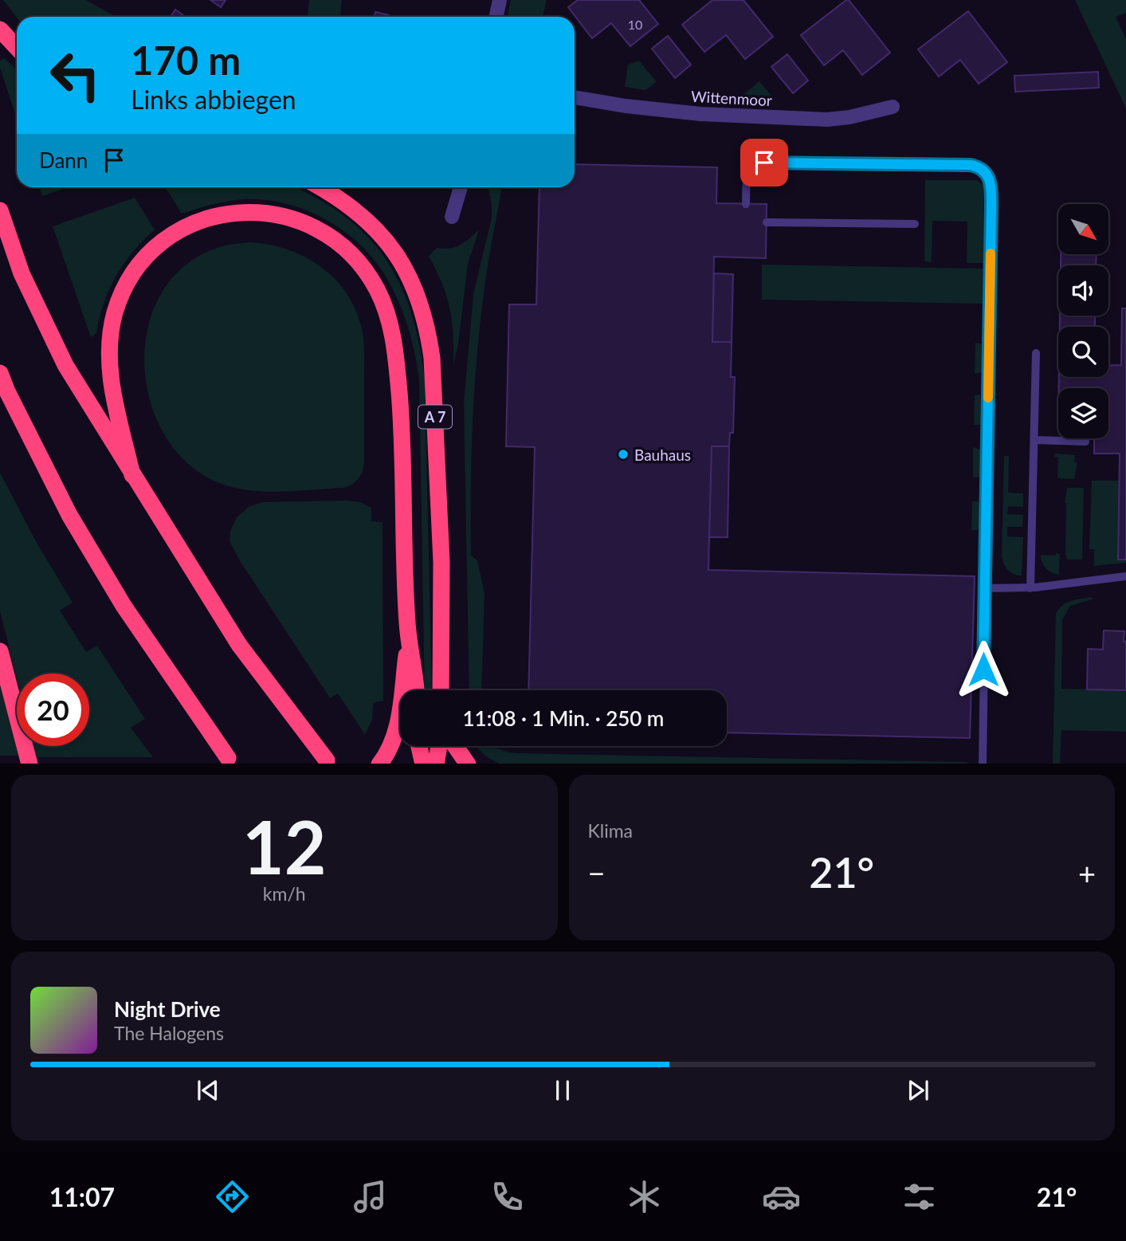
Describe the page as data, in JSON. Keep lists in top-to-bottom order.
{
  "streets": {
    "highway": ["A 7"],
    "street": ["Wittenmoor"]
  },
  "places": ["Bauhaus"],
  "house_numbers": ["10"],
  "north": "bottom right",
  "page": {
    "turn": ["170 m", "Links abbiegen"],
    "then": "Dann",
    "limit": "20",
    "trip": "11:08 · 1 Min. · 250 m",
    "tile": [
      ["12", "km/h"],
      "Klima"
    ],
    "heat": ["−", "21°", "+"],
    "song": ["Night Drive", "The Halogens"],
    "tabs": ["11:07", "21°"]
  }
}
